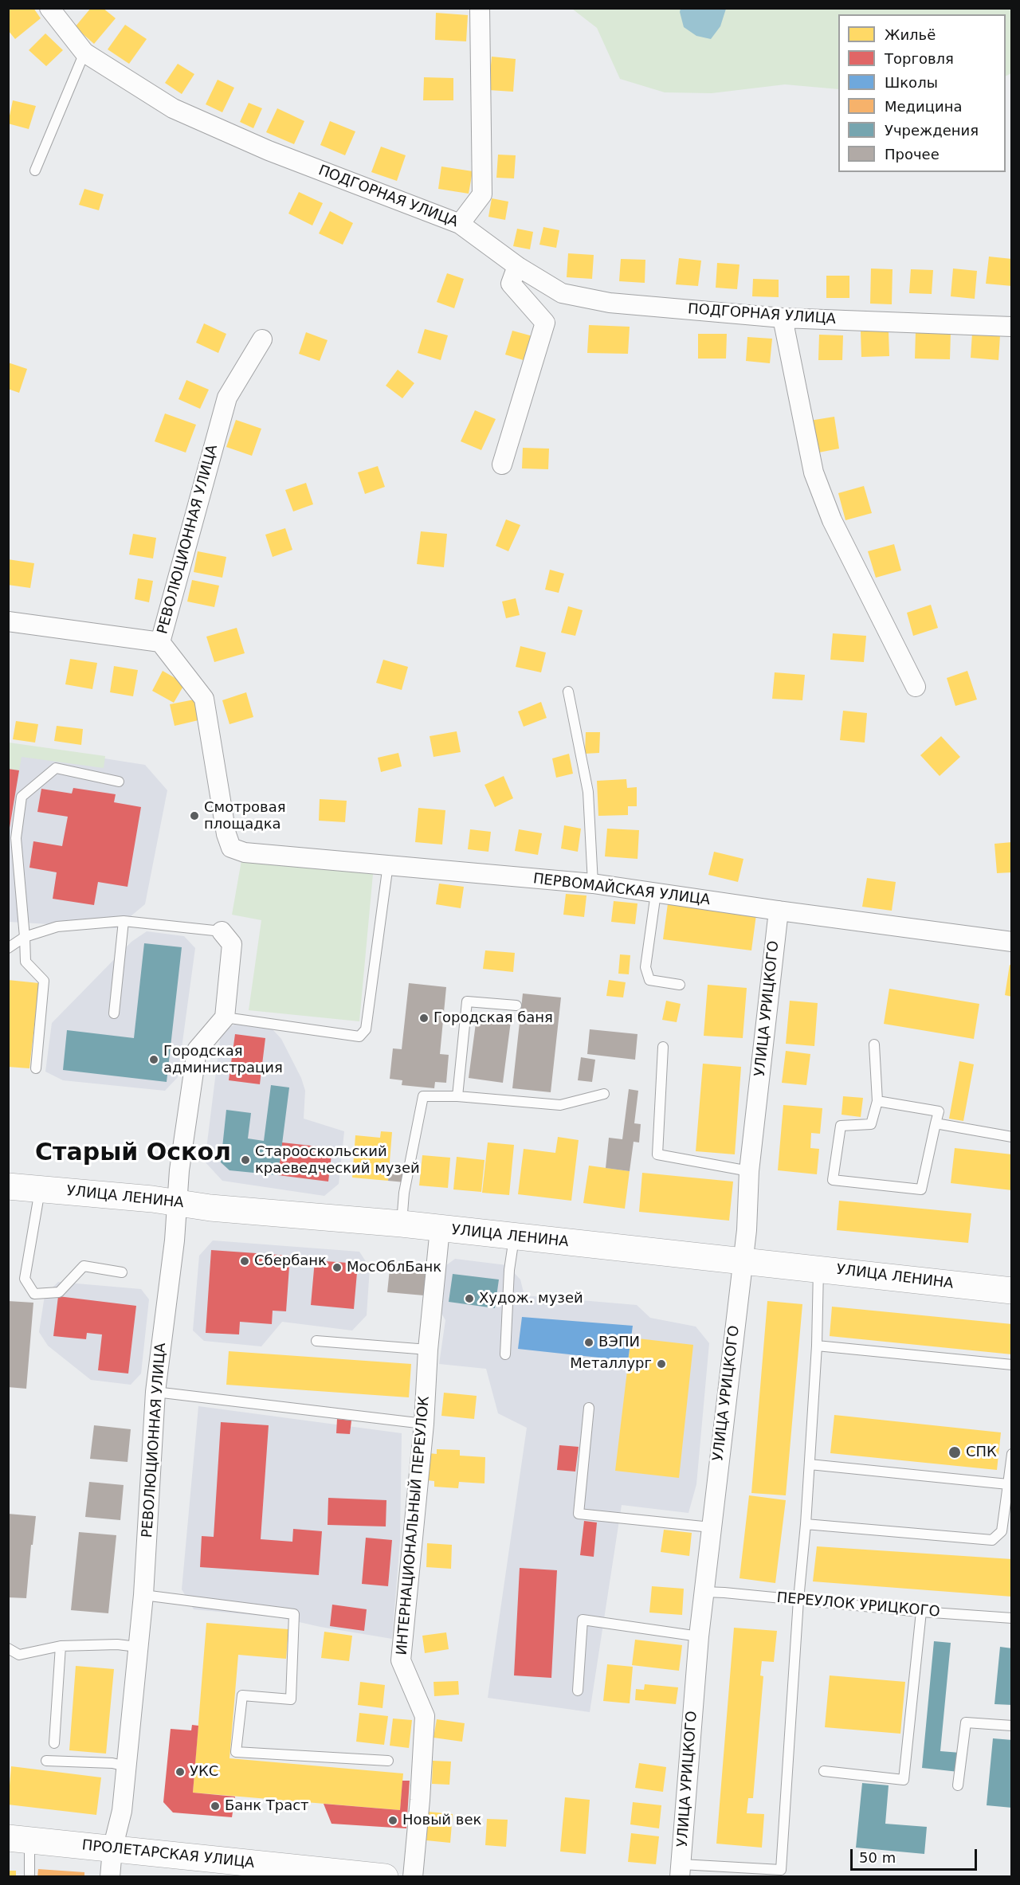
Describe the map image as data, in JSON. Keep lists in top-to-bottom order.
{
  "streets": {
    "main road": ["УЛИЦА ЛЕНИНА", "ПРОЛЕТАРСКАЯ УЛИЦА"],
    "street": [
      "ПОДГОРНАЯ УЛИЦА",
      "РЕВОЛЮЦИОННАЯ УЛИЦА",
      "ПЕРВОМАЙСКАЯ УЛИЦА",
      "УЛИЦА УРИЦКОГО",
      "ИНТЕРНАЦИОНАЛЬНЫЙ ПЕРЕУЛОК"
    ],
    "lane": ["ПЕРЕУЛОК УРИЦКОГО"]
  },
  "crossings": [
    ["РЕВОЛЮЦИОННАЯ УЛИЦА", "ПЕРВОМАЙСКАЯ УЛИЦА"],
    ["РЕВОЛЮЦИОННАЯ УЛИЦА", "УЛИЦА ЛЕНИНА"],
    ["РЕВОЛЮЦИОННАЯ УЛИЦА", "ПРОЛЕТАРСКАЯ УЛИЦА"],
    ["ПЕРВОМАЙСКАЯ УЛИЦА", "УЛИЦА УРИЦКОГО"],
    ["УЛИЦА УРИЦКОГО", "УЛИЦА ЛЕНИНА"],
    ["УЛИЦА УРИЦКОГО", "ПЕРЕУЛОК УРИЦКОГО"],
    ["УЛИЦА ЛЕНИНА", "ИНТЕРНАЦИОНАЛЬНЫЙ ПЕРЕУЛОК"]
  ],
  "districts": ["Старый Оскол"],
  "places": [
    "Смотровая площадка",
    "Городская баня",
    "Городская администрация",
    "Старооскольский краеведческий музей",
    "Сбербанк",
    "МосОблБанк",
    "Худож. музей",
    "ВЭПИ",
    "Металлург",
    "СПК",
    "УКС",
    "Банк Траст",
    "Новый век"
  ],
  "legend": [
    "Жильё",
    "Торговля",
    "Школы",
    "Медицина",
    "Учреждения",
    "Прочее"
  ],
  "scale_bar": "50 m"
}
